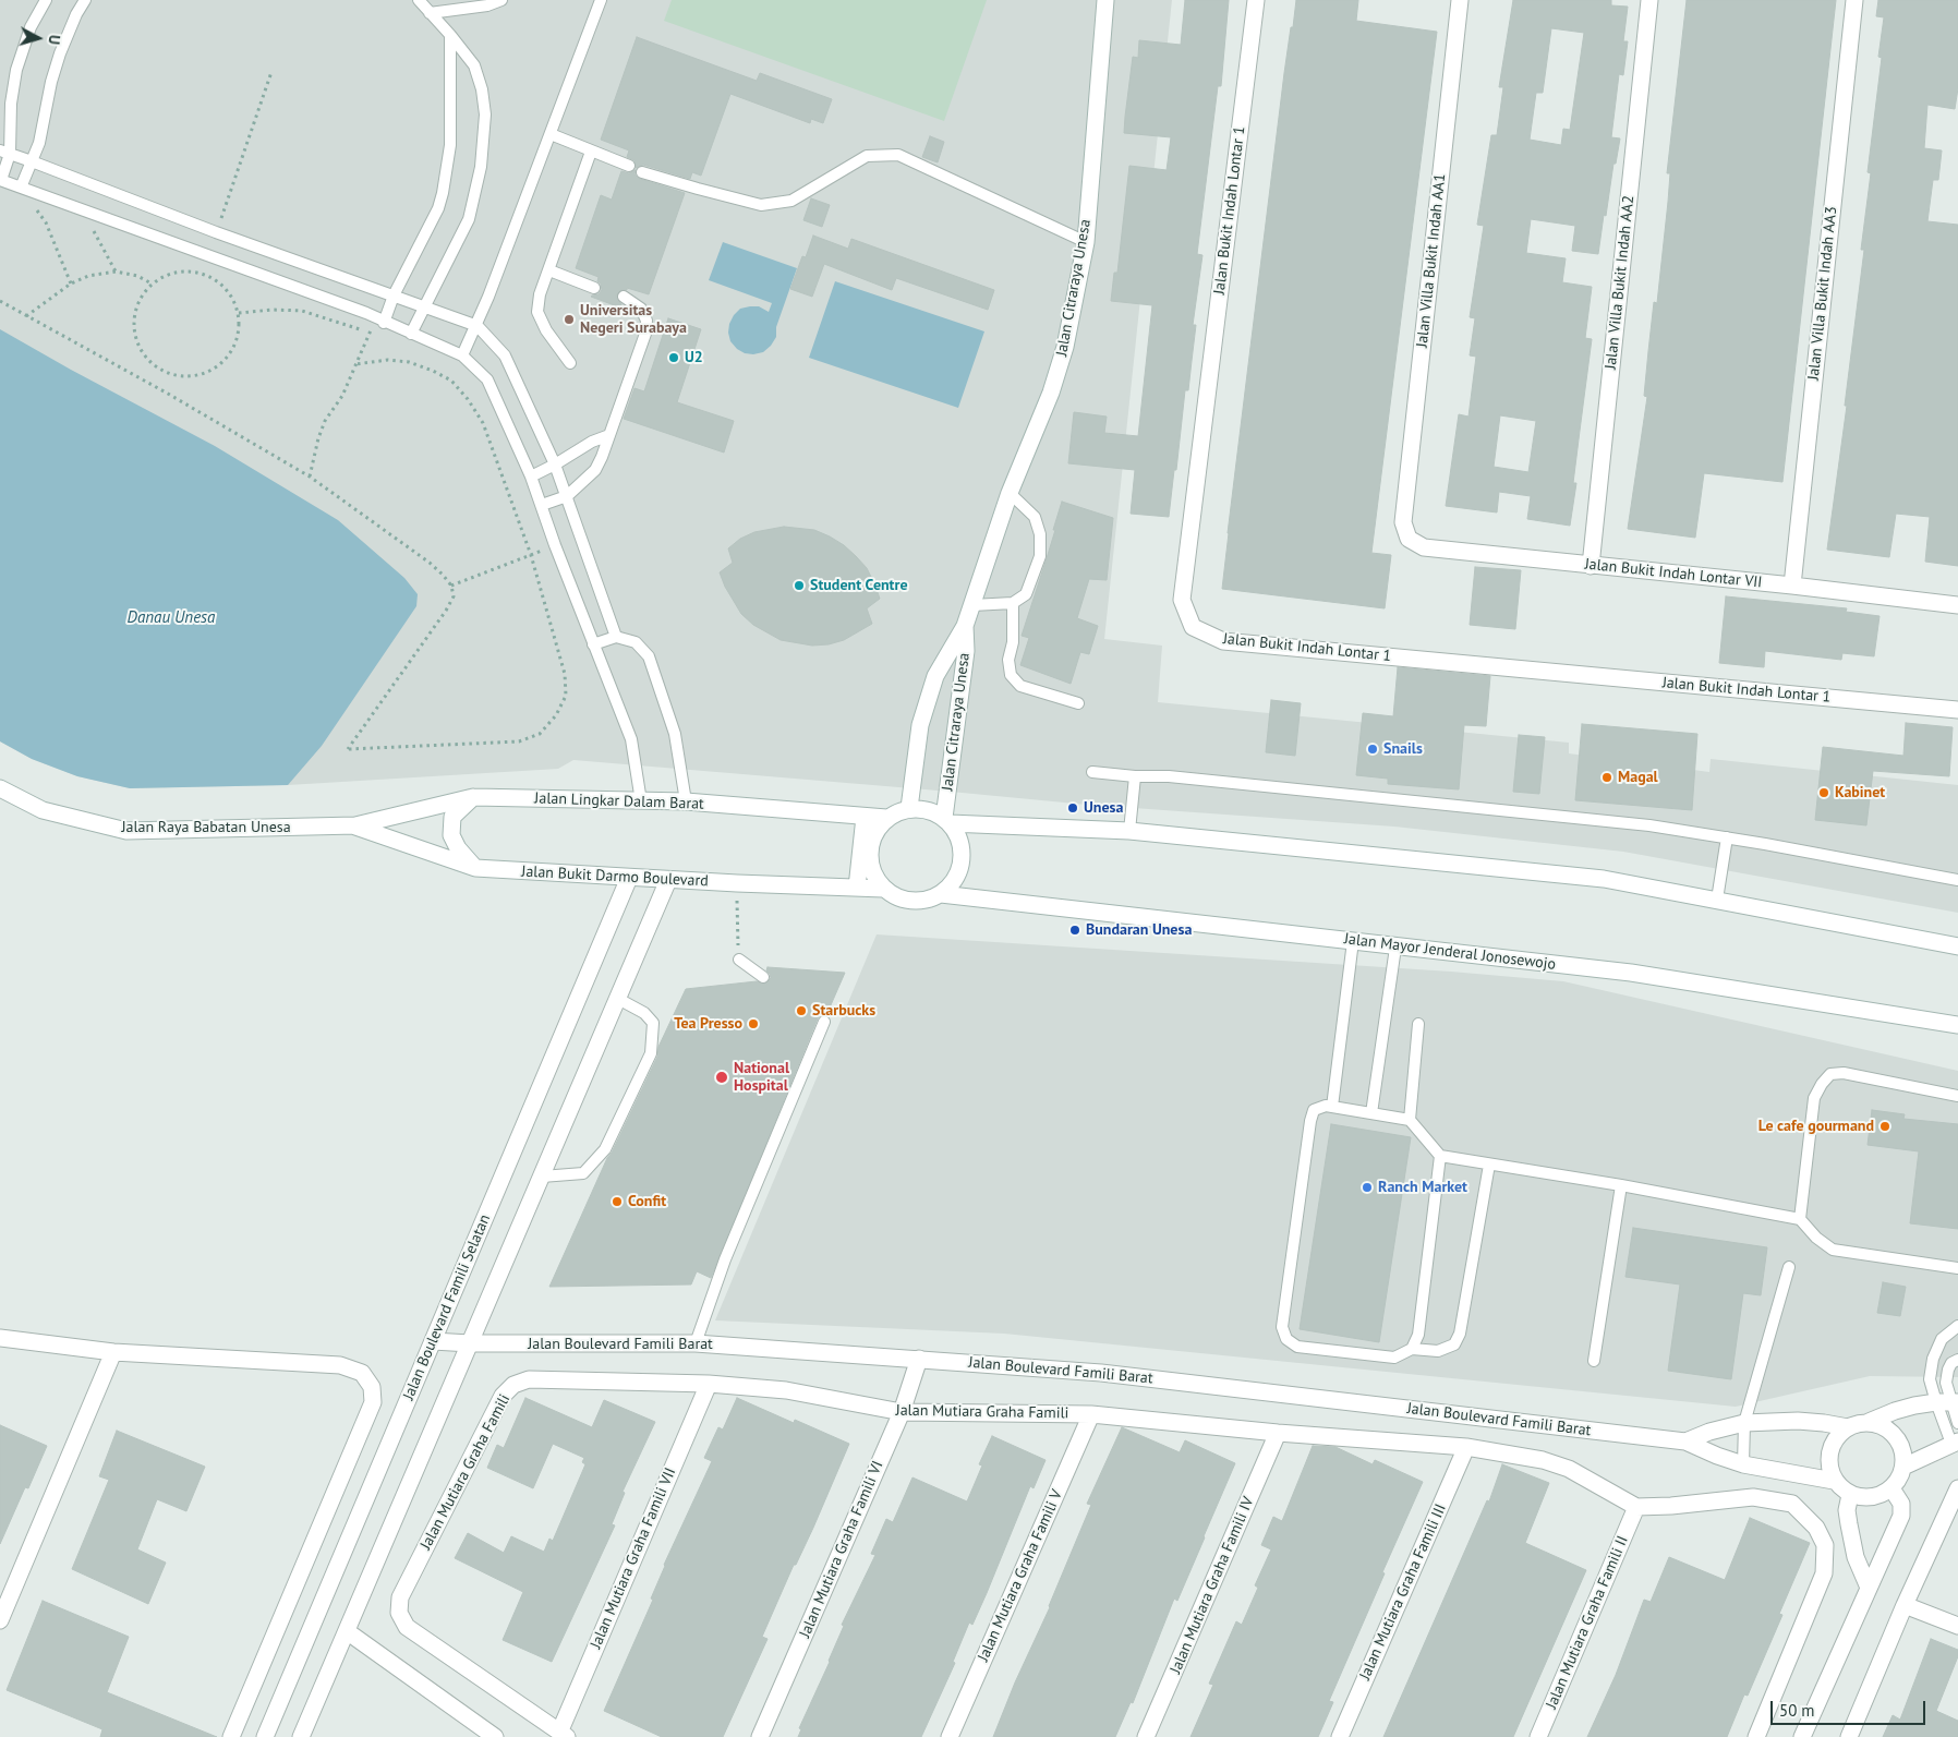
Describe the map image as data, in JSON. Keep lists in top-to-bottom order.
{
  "streets": {
    "street": [
      "Jalan Bukit Indah Lontar 1",
      "Jalan Villa Bukit Indah AA1",
      "Jalan Villa Bukit Indah AA2",
      "Jalan Citraraya Unesa",
      "Jalan Villa Bukit Indah AA3",
      "Jalan Bukit Indah Lontar VII",
      "Jalan Lingkar Dalam Barat",
      "Jalan Raya Babatan Unesa",
      "Jalan Bukit Darmo Boulevard",
      "Jalan Mayor Jenderal Jonosewojo",
      "Jalan Boulevard Famili Selatan",
      "Jalan Boulevard Famili Barat",
      "Jalan Mutiara Graha Famili",
      "Jalan Mutiara Graha Famili VI",
      "Jalan Mutiara Graha Famili VII",
      "Jalan Mutiara Graha Famili V",
      "Jalan Mutiara Graha Famili IV",
      "Jalan Mutiara Graha Famili III",
      "Jalan Mutiara Graha Famili II"
    ]
  },
  "crossings": [
    ["Jalan Villa Bukit Indah AA1", "Jalan Bukit Indah Lontar VII"],
    ["Jalan Villa Bukit Indah AA2", "Jalan Bukit Indah Lontar VII"],
    ["Jalan Citraraya Unesa", "Jalan Lingkar Dalam Barat"],
    ["Jalan Citraraya Unesa", "Jalan Bukit Darmo Boulevard"],
    ["Jalan Citraraya Unesa", "Jalan Mayor Jenderal Jonosewojo"],
    ["Jalan Villa Bukit Indah AA3", "Jalan Bukit Indah Lontar VII"],
    ["Jalan Lingkar Dalam Barat", "Jalan Raya Babatan Unesa"],
    ["Jalan Lingkar Dalam Barat", "Jalan Bukit Darmo Boulevard"],
    ["Jalan Lingkar Dalam Barat", "Jalan Mayor Jenderal Jonosewojo"],
    ["Jalan Raya Babatan Unesa", "Jalan Bukit Darmo Boulevard"],
    ["Jalan Bukit Darmo Boulevard", "Jalan Mayor Jenderal Jonosewojo"],
    ["Jalan Bukit Darmo Boulevard", "Jalan Boulevard Famili Selatan"],
    ["Jalan Boulevard Famili Selatan", "Jalan Boulevard Famili Barat"],
    ["Jalan Boulevard Famili Barat", "Jalan Mutiara Graha Famili VI"],
    ["Jalan Mutiara Graha Famili", "Jalan Mutiara Graha Famili VI"],
    ["Jalan Mutiara Graha Famili", "Jalan Mutiara Graha Famili VII"],
    ["Jalan Mutiara Graha Famili", "Jalan Mutiara Graha Famili V"],
    ["Jalan Mutiara Graha Famili", "Jalan Mutiara Graha Famili IV"],
    ["Jalan Mutiara Graha Famili", "Jalan Mutiara Graha Famili III"],
    ["Jalan Mutiara Graha Famili", "Jalan Mutiara Graha Famili II"]
  ],
  "water": ["Danau Unesa"],
  "places": [
    "Universitas Negeri Surabaya",
    "U2",
    "Student Centre",
    "Snails",
    "Magal",
    "Kabinet",
    "Unesa",
    "Bundaran Unesa",
    "Starbucks",
    "Tea Presso",
    "National Hospital",
    "Le cafe gourmand",
    "Ranch Market",
    "Confit"
  ],
  "scale_bar": "50 m",
  "north": "right"
}
